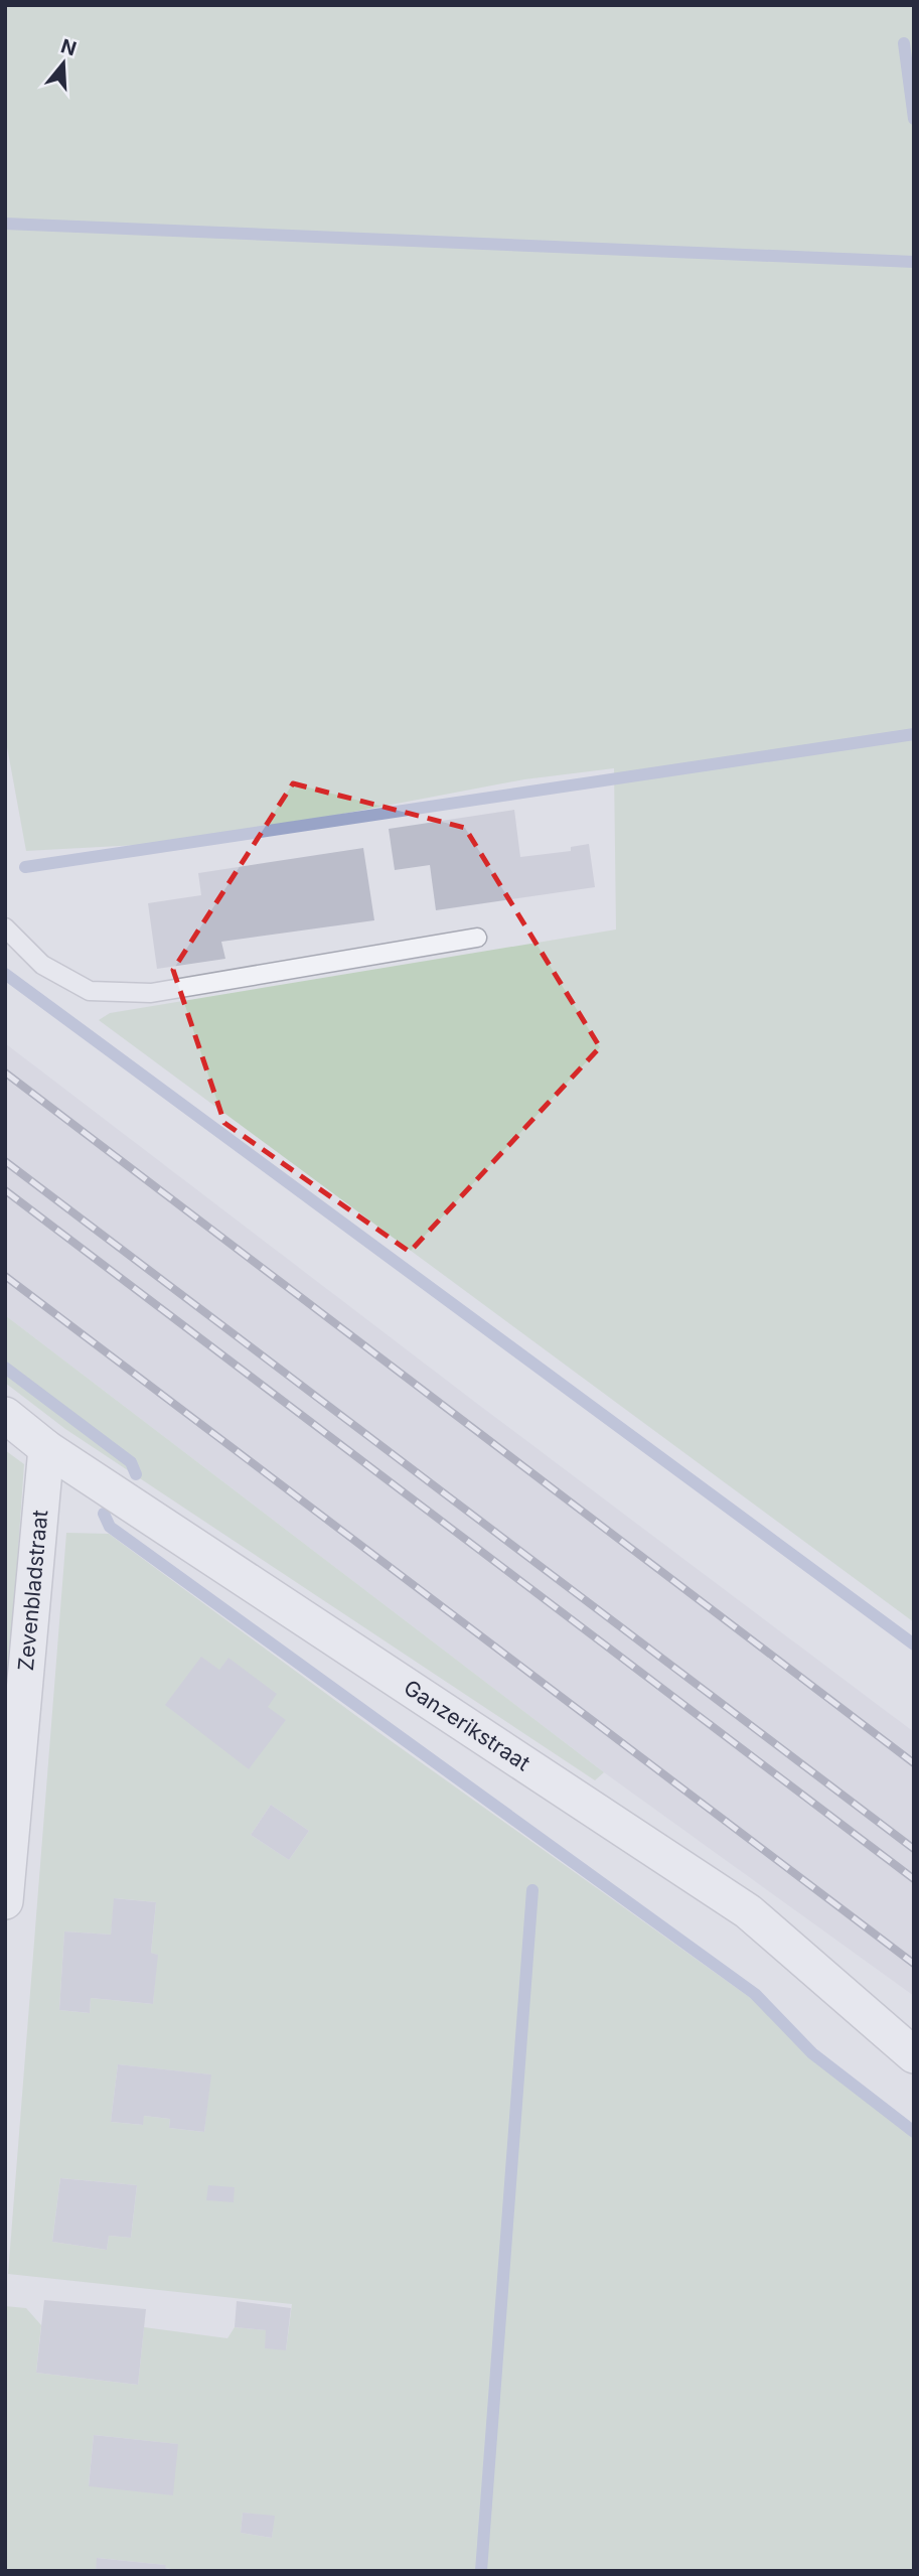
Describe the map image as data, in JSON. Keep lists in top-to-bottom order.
{
  "streets": {
    "street": ["Zevenbladstraat", "Ganzerikstraat"]
  },
  "crossings": [
    ["Zevenbladstraat", "Ganzerikstraat"]
  ],
  "north": "top"
}
